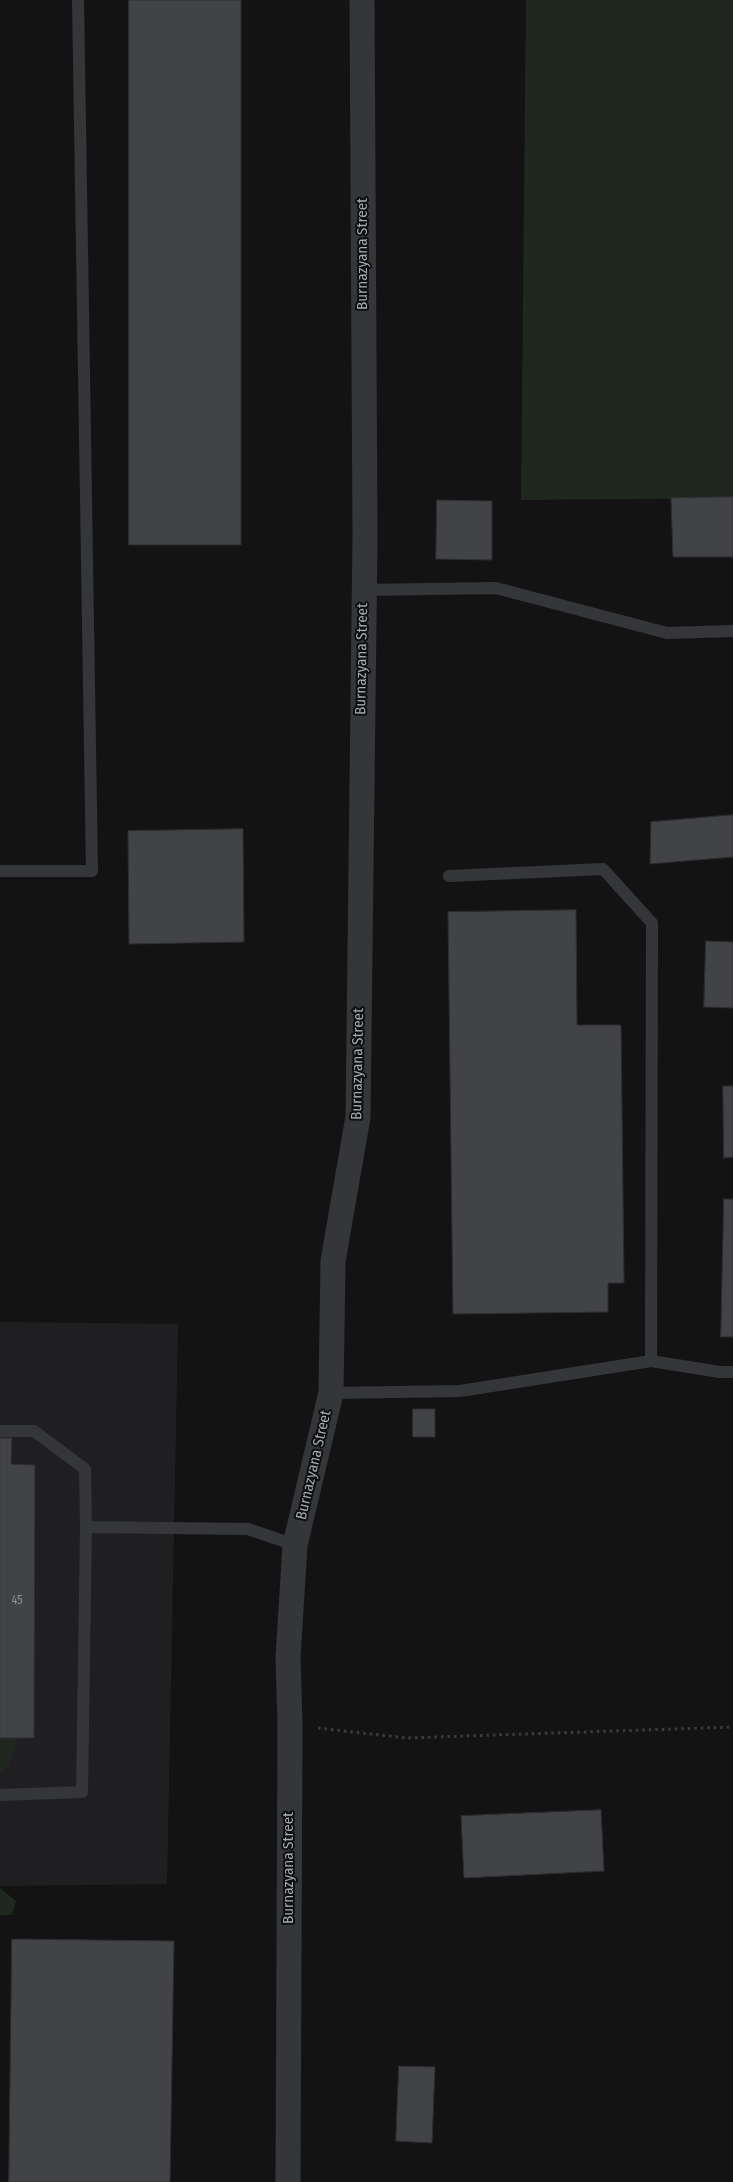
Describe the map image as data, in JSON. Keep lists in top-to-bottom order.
{
  "streets": {
    "street": ["Burnazyana Street"]
  },
  "house_numbers": ["45"]
}
